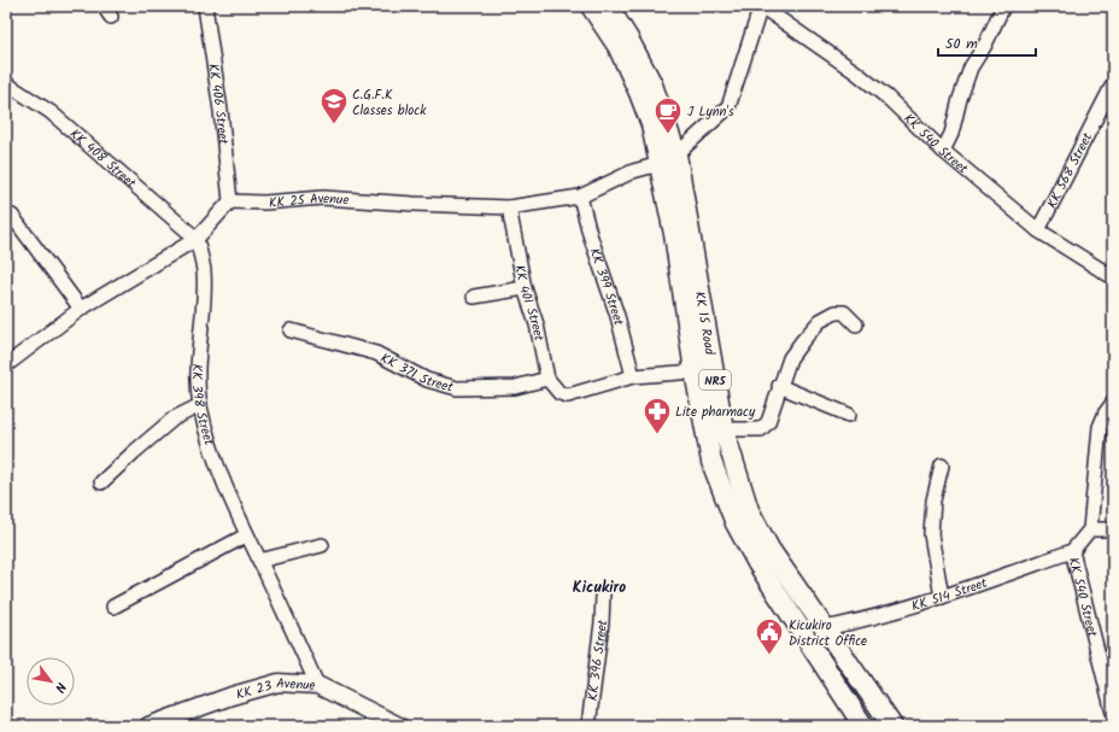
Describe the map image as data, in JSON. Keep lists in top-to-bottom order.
{
  "streets": {
    "highway": ["KK 15 Road", "NR5"],
    "main road": ["KK 23 Avenue"],
    "street": [
      "KK 406 Street",
      "KK 540 Street",
      "KK 408 Street",
      "KK 568 Street",
      "KK 25 Avenue",
      "KK 399 Street",
      "KK 401 Street",
      "KK 371 Street",
      "KK 398 Street",
      "KK 514 Street",
      "KK 396 Street"
    ]
  },
  "crossings": [
    ["KK 406 Street", "KK 25 Avenue"],
    ["KK 540 Street", "KK 568 Street"],
    ["KK 540 Street", "KK 514 Street"],
    ["KK 408 Street", "KK 398 Street"],
    ["KK 25 Avenue", "KK 399 Street"],
    ["KK 25 Avenue", "KK 401 Street"],
    ["KK 25 Avenue", "KK 15 Road"],
    ["KK 399 Street", "KK 401 Street"],
    ["KK 401 Street", "KK 371 Street"],
    ["KK 15 Road", "KK 514 Street"],
    ["KK 398 Street", "KK 23 Avenue"]
  ],
  "districts": ["Kicukiro"],
  "places": {
    "school or university": ["C.G.F.K Classes block"],
    "cafe": ["J Lynn's"],
    "pharmacy": ["Lite pharmacy"],
    "public building": ["Kicukiro District Office"]
  },
  "scale_bar": "50 m",
  "north": "bottom right"
}
